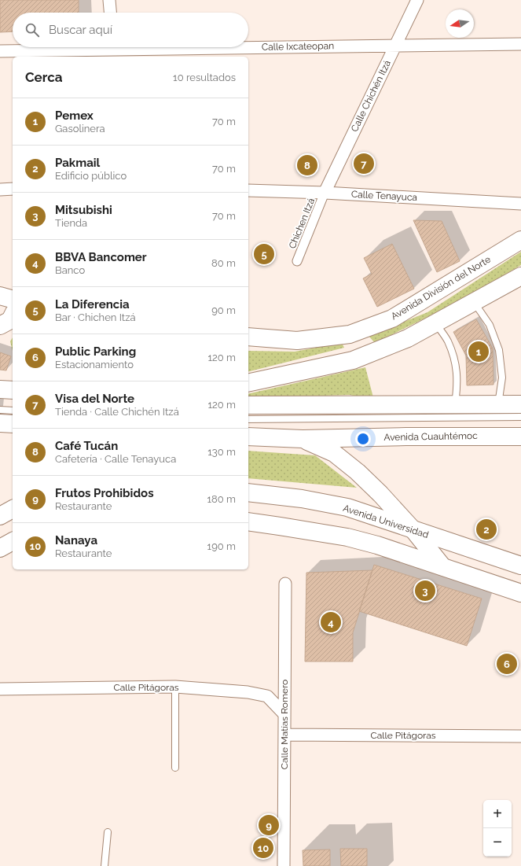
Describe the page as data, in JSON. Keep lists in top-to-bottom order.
{
  "streets": {
    "main road": ["Avenida División del Norte", "Avenida Cuauhtémoc", "Avenida Universidad"],
    "street": [
      "Calle Ixcateopan",
      "Calle Chichén Itzá",
      "Calle Tenayuca",
      "Chichen Itzá",
      "Calle Pitágoras",
      "Calle Matías Romero"
    ]
  },
  "crossings": [
    ["Calle Ixcateopan", "Calle Chichén Itzá"],
    ["Calle Chichén Itzá", "Calle Tenayuca"],
    ["Calle Chichén Itzá", "Chichen Itzá"],
    ["Calle Tenayuca", "Chichen Itzá"],
    ["Calle Pitágoras", "Calle Matías Romero"]
  ],
  "north": "left",
  "page": {
    "search": "Buscar aquí",
    "heading": ["Cerca", "10 resultados"],
    "list": [
      {
        "mark": "1",
        "name": "Pemex",
        "note": "Gasolinera",
        "value": "70 m"
      },
      {
        "mark": "2",
        "name": "Pakmail",
        "note": "Edificio público",
        "value": "70 m"
      },
      {
        "mark": "3",
        "name": "Mitsubishi",
        "note": "Tienda",
        "value": "70 m"
      },
      {
        "mark": "4",
        "name": "BBVA Bancomer",
        "note": "Banco",
        "value": "80 m"
      },
      {
        "mark": "5",
        "name": "La Diferencia",
        "note": "Bar · Chichen Itzá",
        "value": "90 m"
      },
      {
        "mark": "6",
        "name": "Public Parking",
        "note": "Estacionamiento",
        "value": "120 m"
      },
      {
        "mark": "7",
        "name": "Visa del Norte",
        "note": "Tienda · Calle Chichén Itzá",
        "value": "120 m"
      },
      {
        "mark": "8",
        "name": "Café Tucán",
        "note": "Cafetería · Calle Tenayuca",
        "value": "130 m"
      },
      {
        "mark": "9",
        "name": "Frutos Prohibidos",
        "note": "Restaurante",
        "value": "180 m"
      },
      {
        "mark": "10",
        "name": "Nanaya",
        "note": "Restaurante",
        "value": "190 m"
      }
    ],
    "pins": [
      "7",
      "8",
      "5",
      "1",
      "2",
      "3",
      "4",
      "6",
      "9",
      "10"
    ],
    "map_buttons": ["+", "−"]
  }
}
